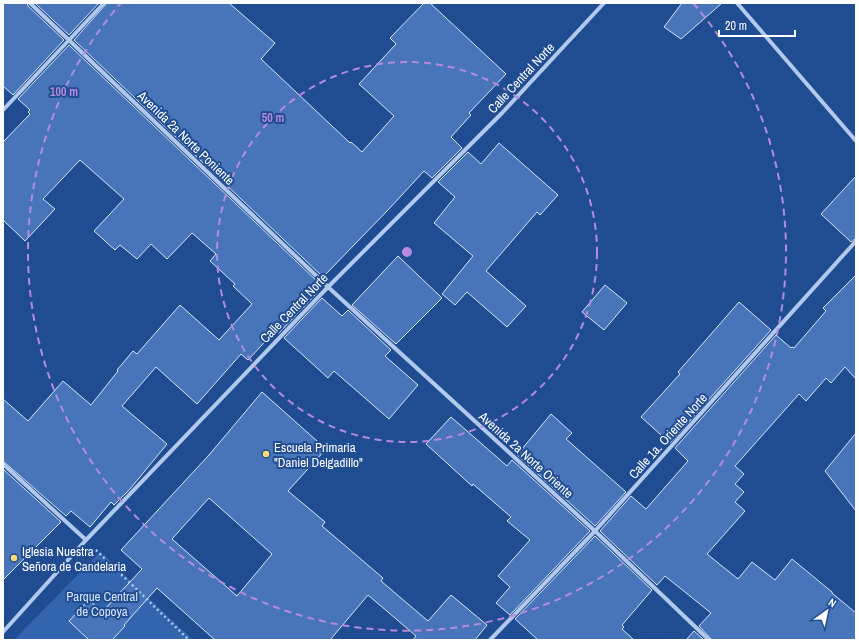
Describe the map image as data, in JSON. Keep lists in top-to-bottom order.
{
  "streets": {
    "street": [
      "Calle Central Norte",
      "Avenida 2a Norte Poniente",
      "Calle 1a. Oriente Norte",
      "Avenida 2a Norte Oriente"
    ]
  },
  "crossings": [
    ["Calle Central Norte", "Avenida 2a Norte Poniente"],
    ["Calle Central Norte", "Avenida 2a Norte Oriente"],
    ["Avenida 2a Norte Poniente", "Avenida 2a Norte Oriente"],
    ["Calle 1a. Oriente Norte", "Avenida 2a Norte Oriente"]
  ],
  "parks": ["Parque Central de Copoya"],
  "places": ["Escuela Primaria \"Daniel Delgadillo\"", "Iglesia Nuestra Señora de Candelaria"],
  "scale_bar": "20 m",
  "north": "top right",
  "rings": ["100 m", "50 m"]
}
